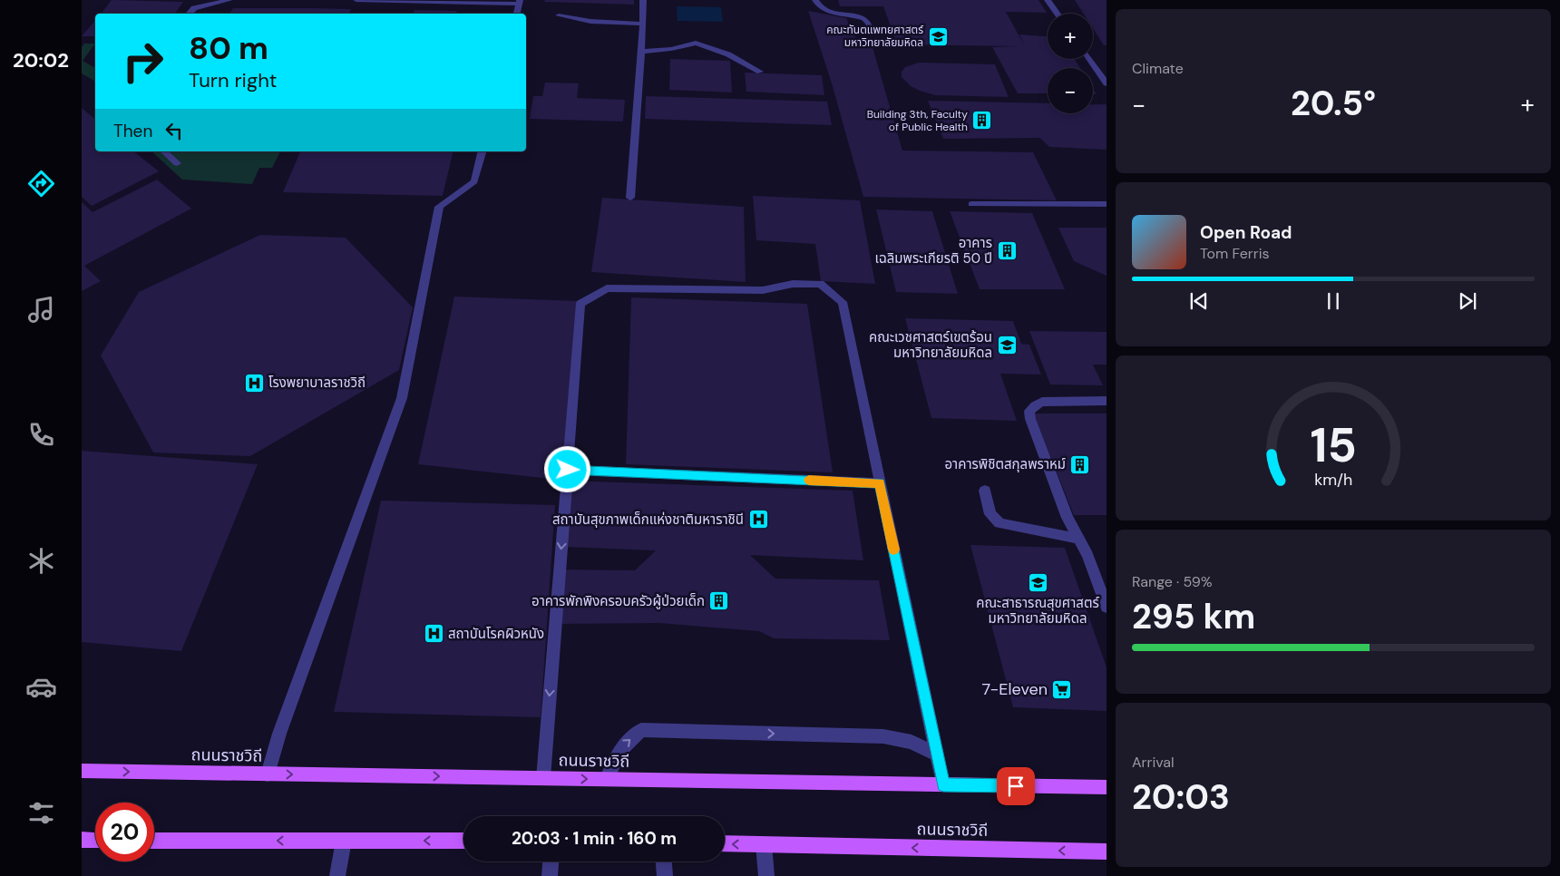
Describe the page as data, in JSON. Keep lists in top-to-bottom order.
{
  "streets": {
    "main road": ["ถนนราชวิถี"]
  },
  "places": {
    "school or university": ["คณะทันตแพทยศาสตร์ มหาวิทยาลัยมหิดล", "คณะเวชศาสตร์เขตร้อน มหาวิทยาลัยมหิดล", "คณะสาธารณสุขศาสตร์ มหาวิทยาลัยมหิดล"],
    "building": [
      "Building 3th, Faculty of Public Health",
      "อาคาร เฉลิมพระเกียรติ 50 ปี",
      "อาคารพิชิตสกุลพราหม์",
      "อาคารพักพิงครอบครัวผู้ป่วยเด็ก"
    ],
    "hospital": ["โรงพยาบาลราชวิถี", "สถาบันสุขภาพเด็กแห่งชาติมหาราชินี", "สถาบันโรคผิวหนัง"],
    "supermarket": ["7-Eleven"]
  },
  "page": {
    "tabs": "20:02",
    "tile": [
      "Climate",
      ["Range · 59%", "295 km"],
      ["Arrival", "20:03"]
    ],
    "map_buttons": ["+", "−"],
    "turn": ["80 m", "Turn right"],
    "heat": ["−", "20.5°", "+"],
    "then": "Then",
    "song": ["Open Road", "Tom Ferris"],
    "limit": "20",
    "trip": "20:03 · 1 min · 160 m",
    "gauge": ["15", "km/h"]
  }
}
